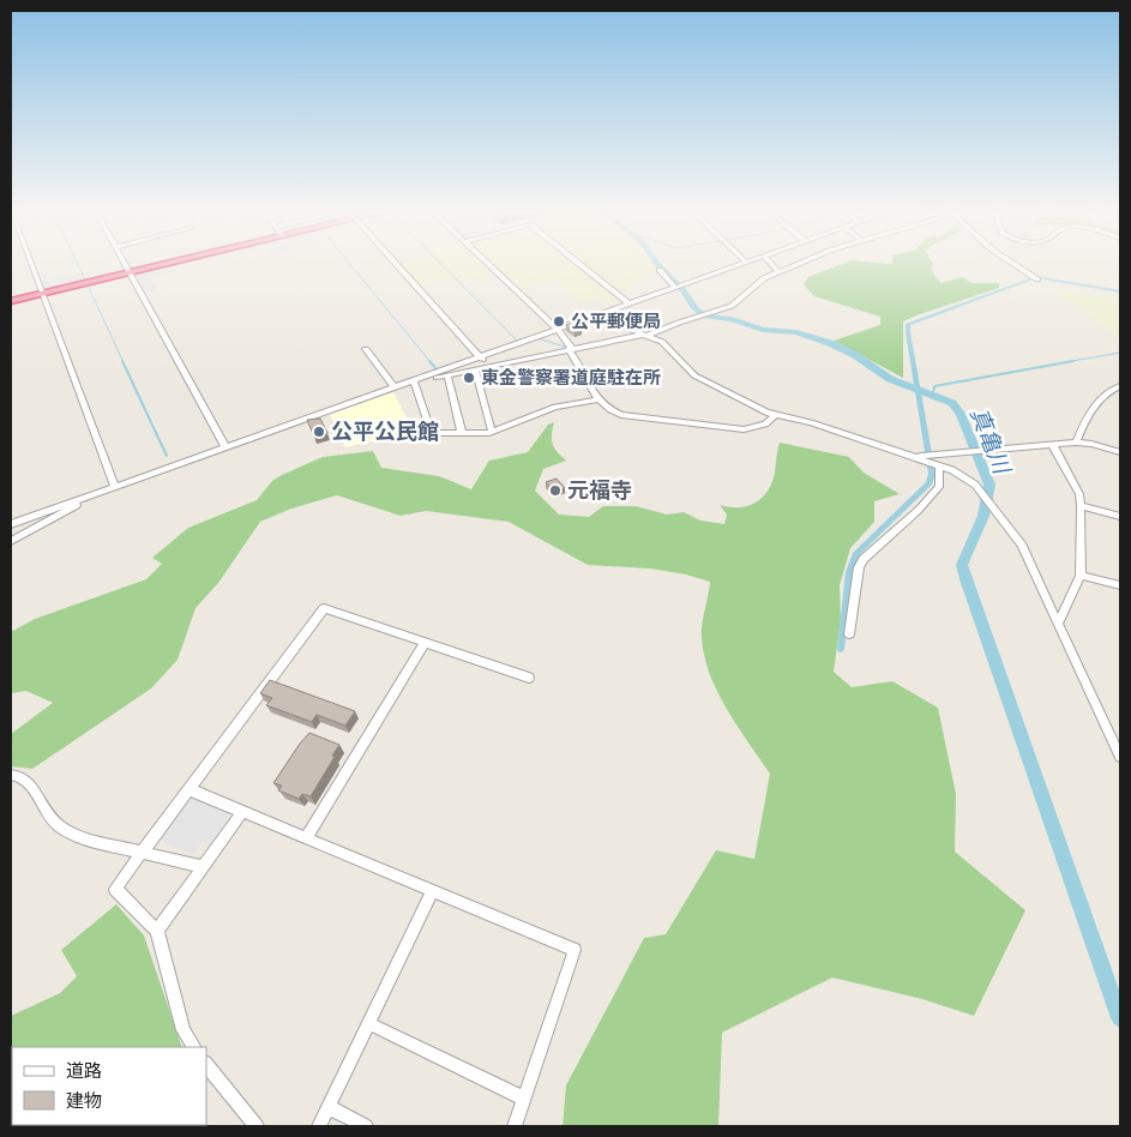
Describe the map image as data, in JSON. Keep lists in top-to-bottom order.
{
  "water": ["真亀川"],
  "places": [
    "公平郵便局",
    "東金警察署道庭駐在所",
    "公平公民館",
    "元福寺"
  ],
  "legend": ["道路", "建物"]
}
